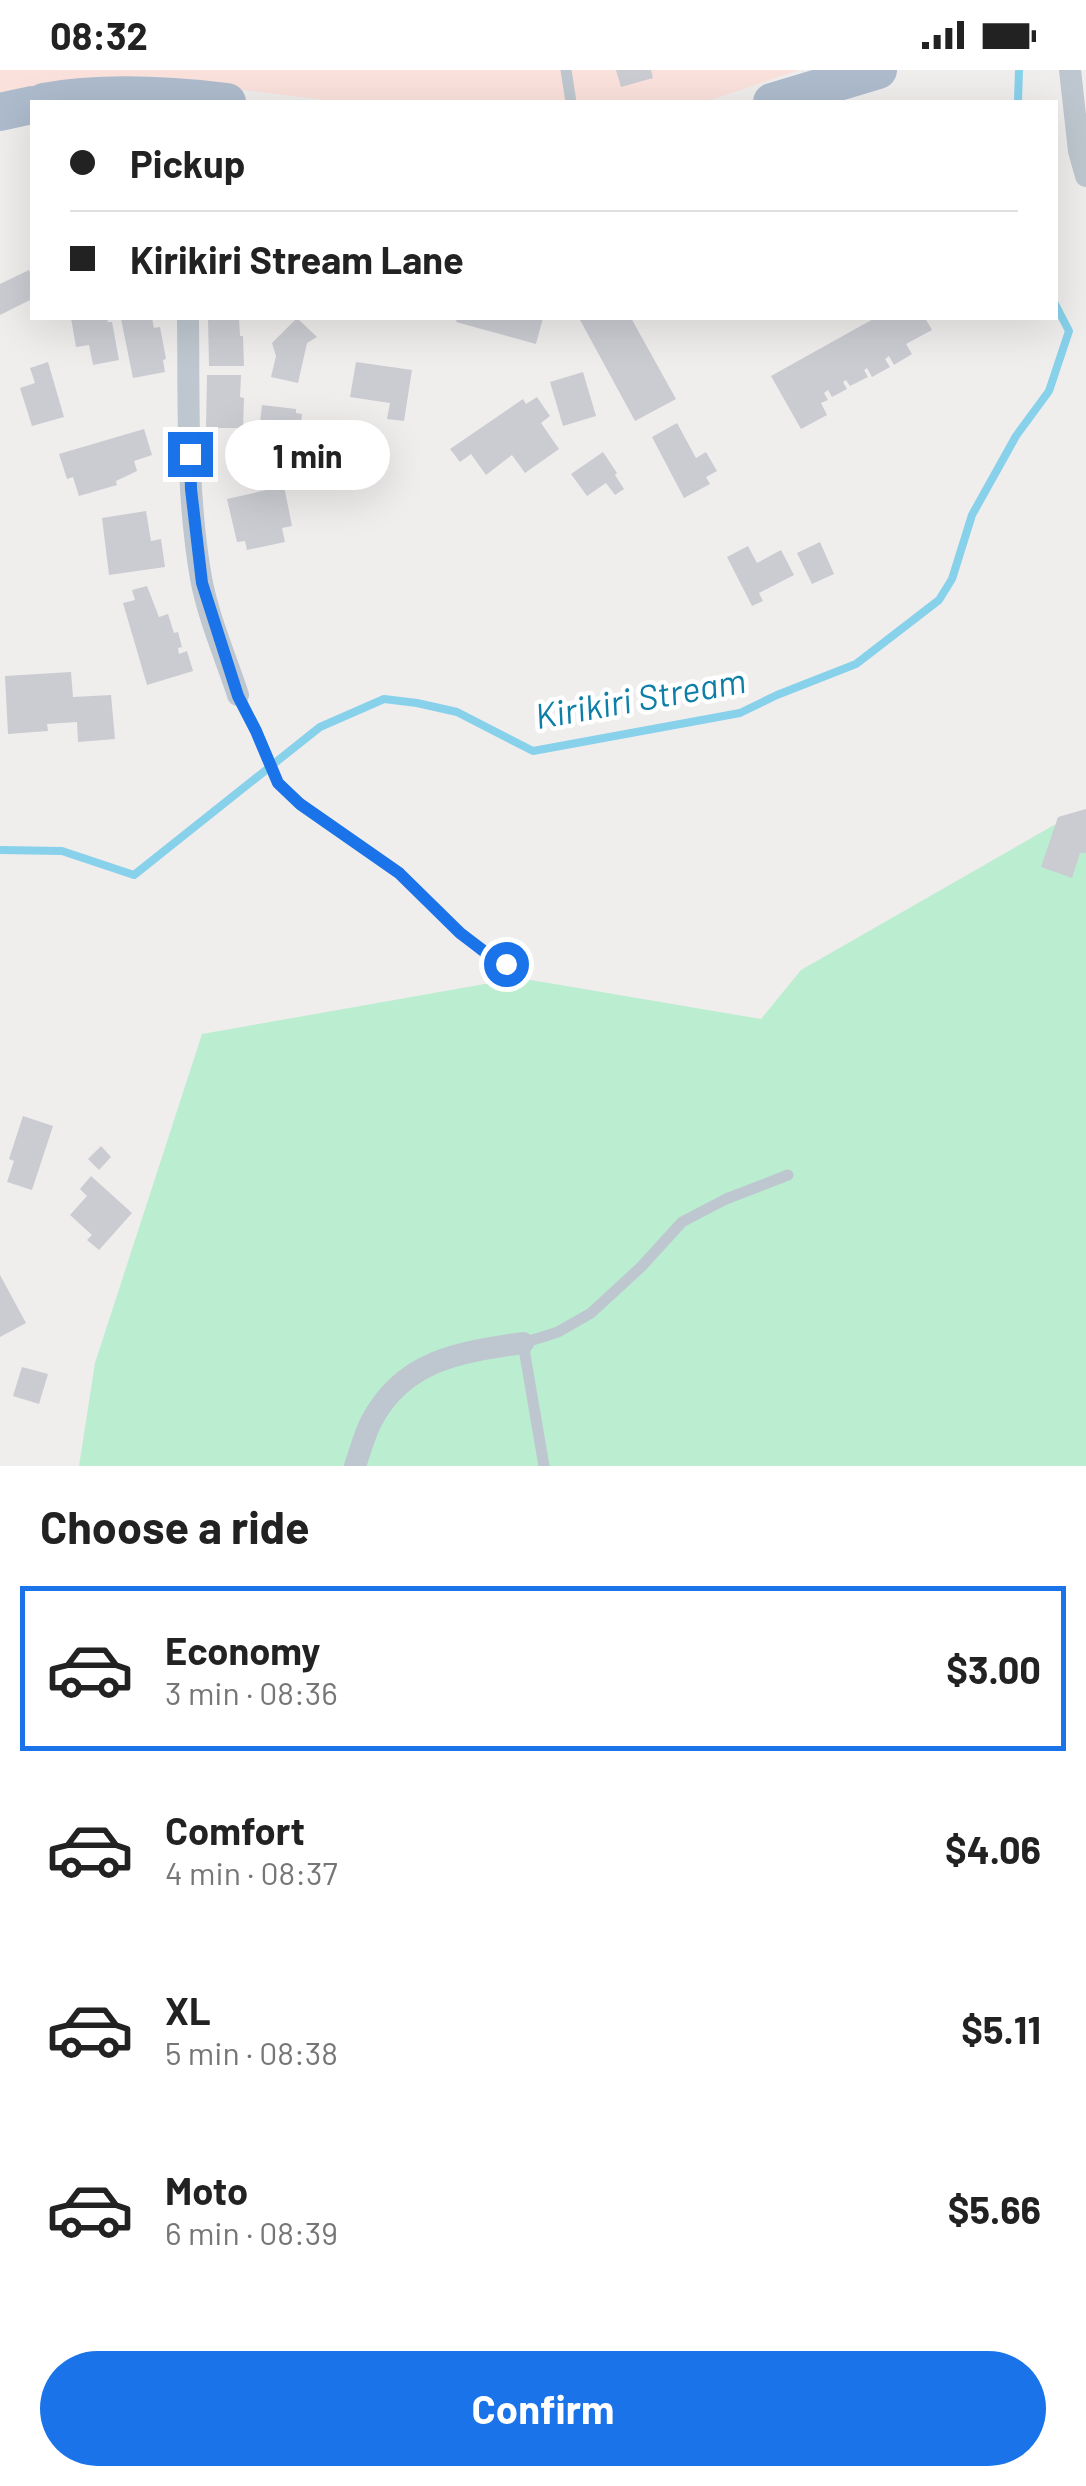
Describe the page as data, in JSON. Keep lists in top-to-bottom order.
{
  "water": ["Kirikiri Stream"],
  "page": {
    "status": "08:32",
    "banner": ["Pickup", "Kirikiri Stream Lane"],
    "bubble": "1 min",
    "heading": "Choose a ride",
    "list": [
      {
        "name": "Economy",
        "note": "3 min · 08:36",
        "value": "$3.00"
      },
      {
        "name": "Comfort",
        "note": "4 min · 08:37",
        "value": "$4.06"
      },
      {
        "name": "XL",
        "note": "5 min · 08:38",
        "value": "$5.11"
      },
      {
        "name": "Moto",
        "note": "6 min · 08:39",
        "value": "$5.66"
      }
    ],
    "buttons": "Confirm"
  }
}
